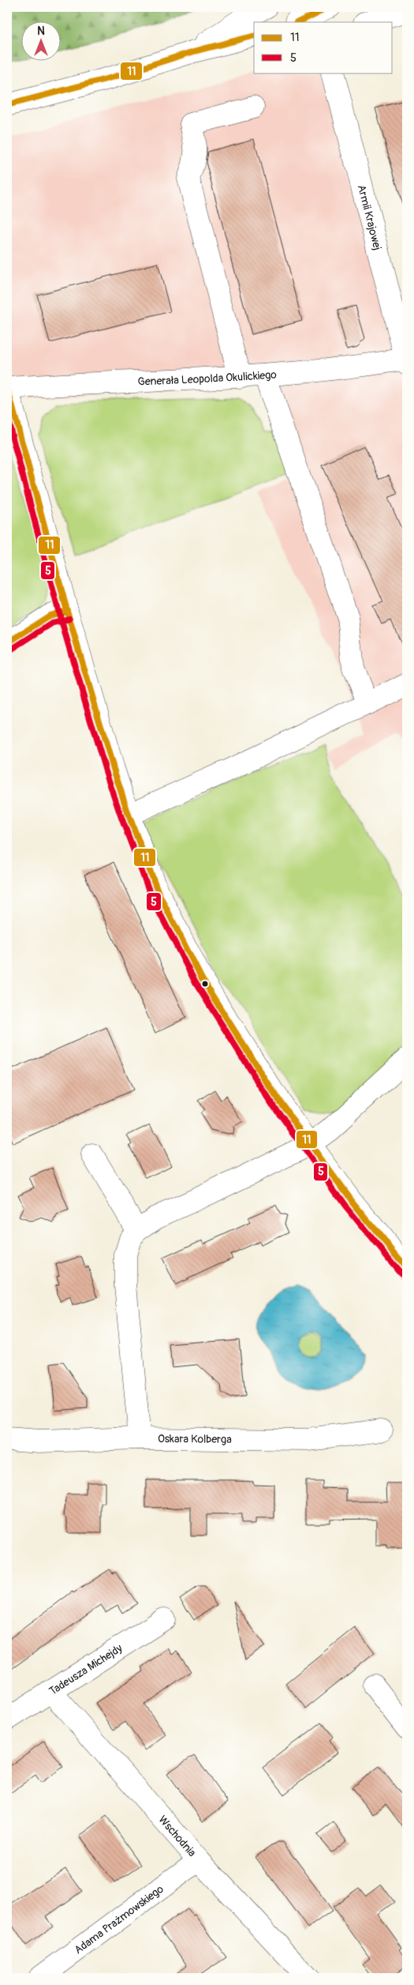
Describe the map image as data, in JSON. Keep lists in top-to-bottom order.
{
  "streets": {
    "street": [
      "Armii Krajowej",
      "Generała Leopolda Okulickiego",
      "Oskara Kolberga",
      "Tadeusza Michejdy",
      "Wschodnia",
      "Adama Prażmowskiego"
    ]
  },
  "crossings": [
    ["Armii Krajowej", "Generała Leopolda Okulickiego"],
    ["Tadeusza Michejdy", "Wschodnia"],
    ["Wschodnia", "Adama Prażmowskiego"]
  ],
  "lines": ["transit line 11", "transit line 5"],
  "legend": ["11", "5"],
  "north": "top"
}
